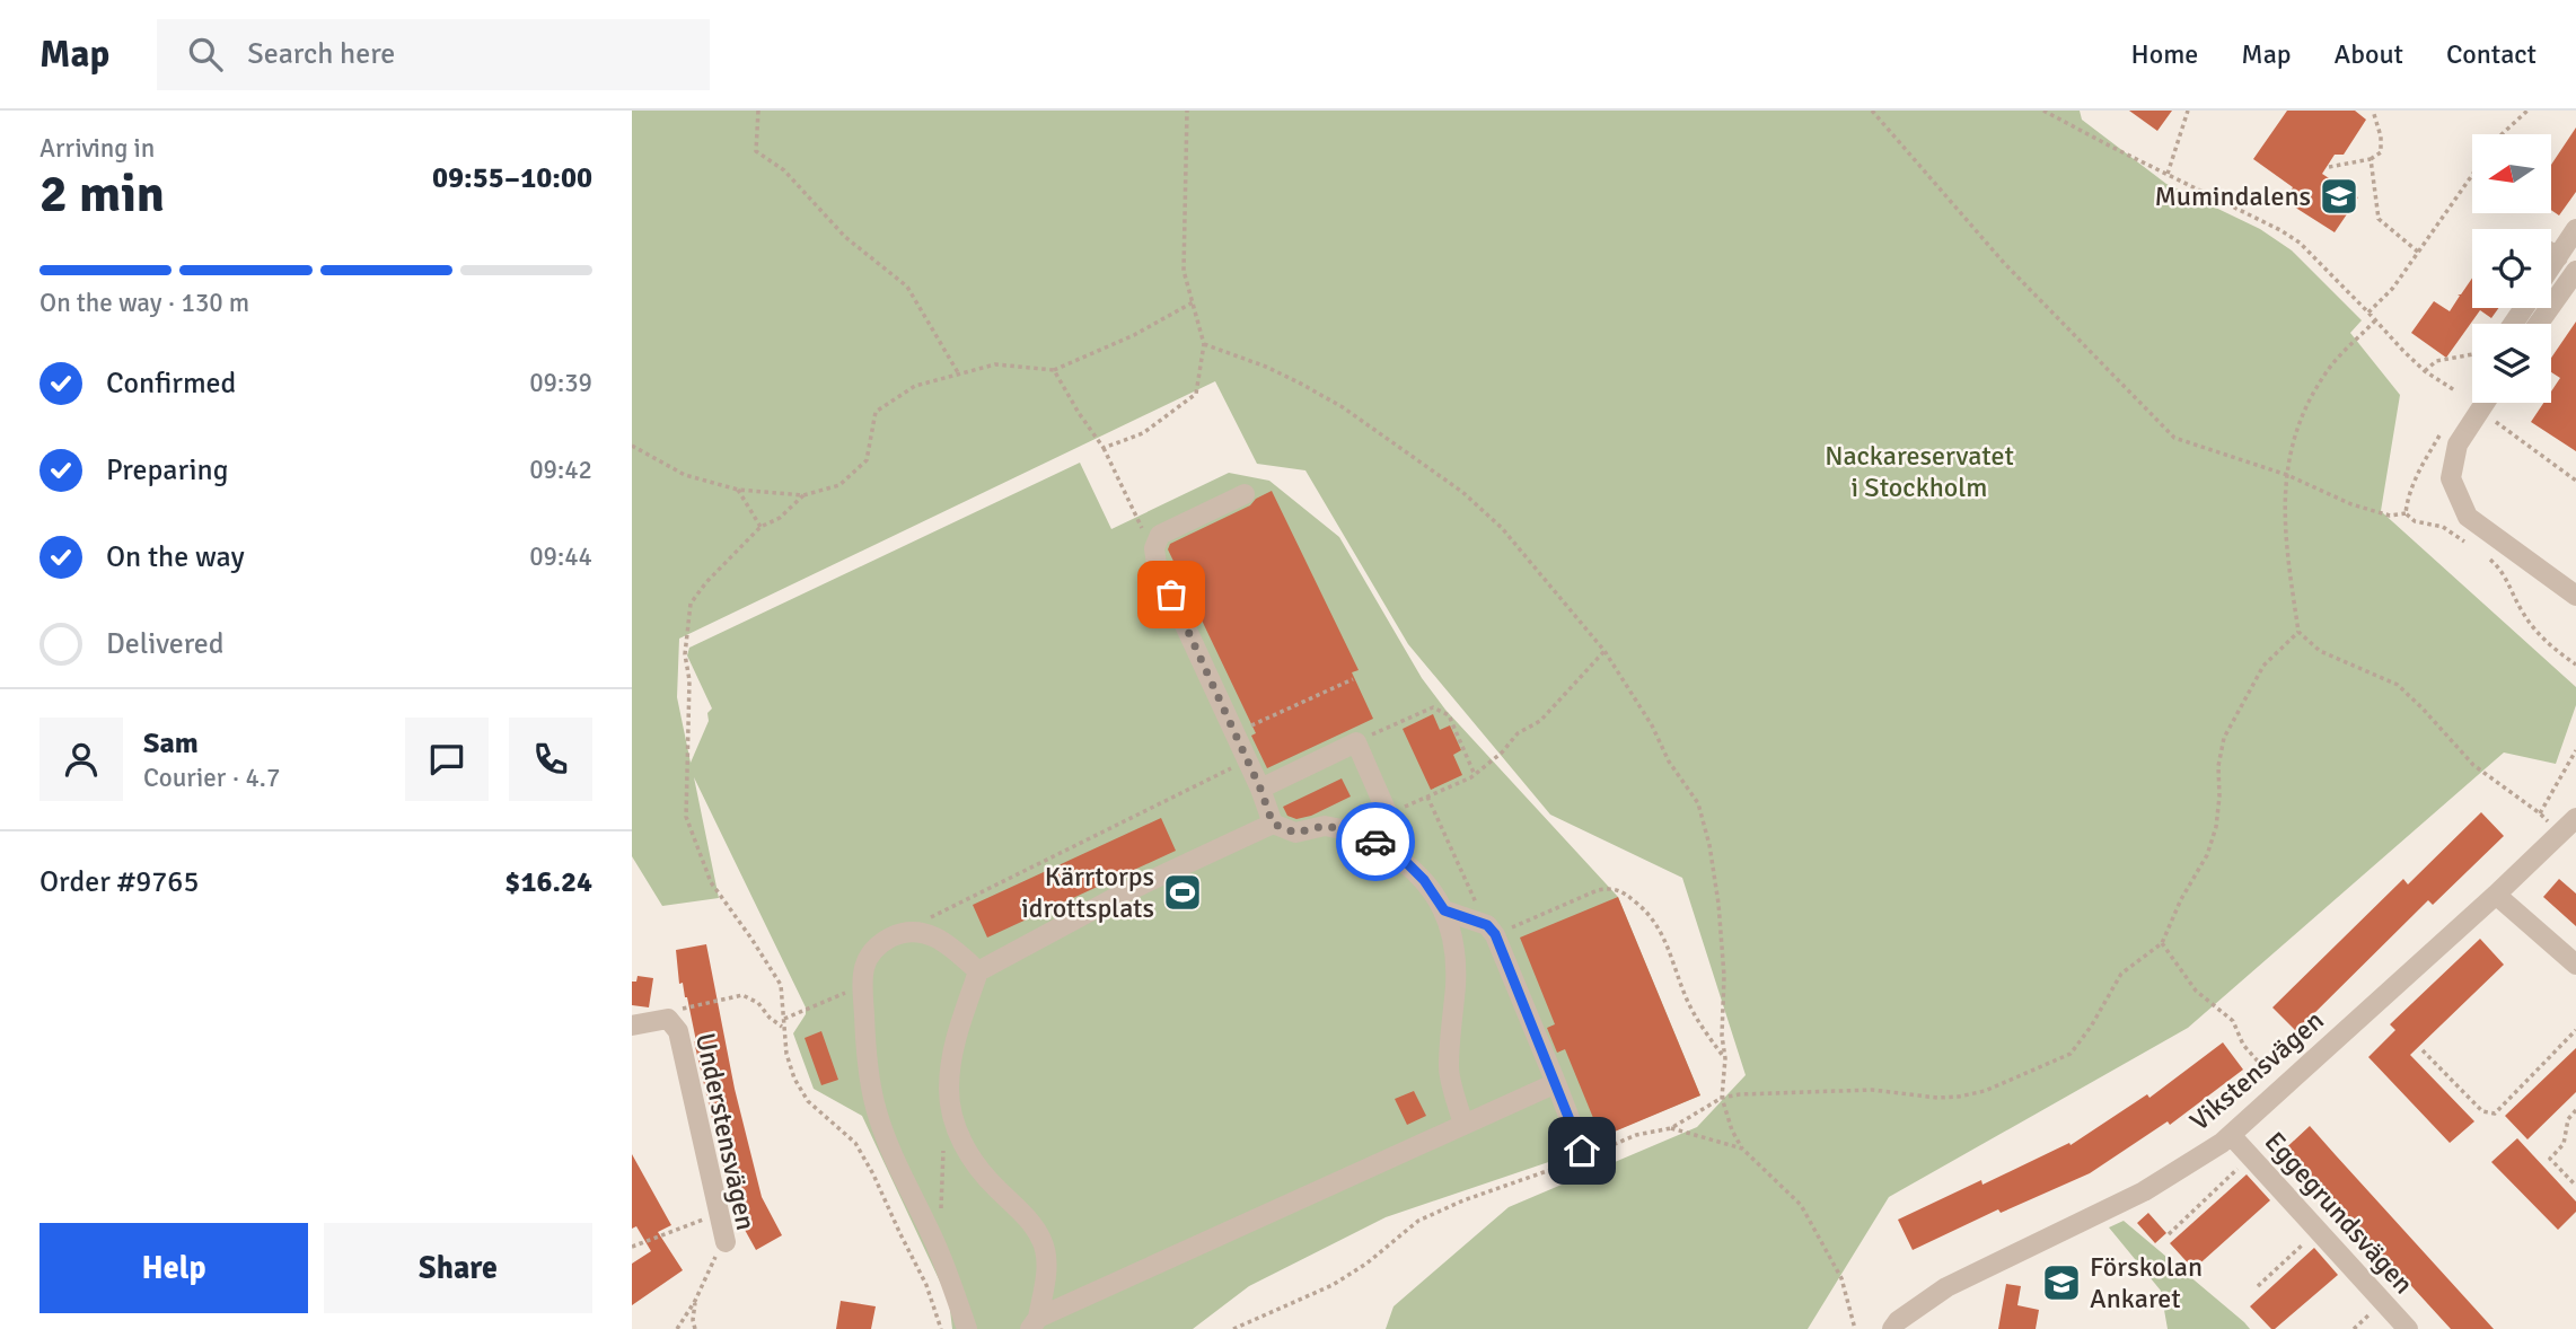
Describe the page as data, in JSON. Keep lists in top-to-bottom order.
{
  "streets": {
    "street": ["Vikstensvägen", "Understensvägen", "Eggegrundsvägen"]
  },
  "crossings": [
    ["Vikstensvägen", "Eggegrundsvägen"]
  ],
  "parks": ["Nackareservatet i Stockholm"],
  "places": {
    "school or university": ["Mumindalens", "Förskolan Ankaret"],
    "sports": ["Kärrtorps idrottsplats"]
  },
  "north": "left",
  "page": {
    "header": "Map",
    "search": "Search here",
    "nav": [
      "Home",
      "Map",
      "About",
      "Contact"
    ],
    "heading": ["2 min", "Arriving in", "09:55–10:00"],
    "panel": [
      "Sam",
      "Courier · 4.7",
      "Order #9765",
      "$16.24"
    ],
    "bar": "On the way · 130 m",
    "list": [
      ["Confirmed", "09:39"],
      ["Preparing", "09:42"],
      ["On the way", "09:44"],
      "Delivered"
    ],
    "buttons": ["Help", "Share"]
  }
}
